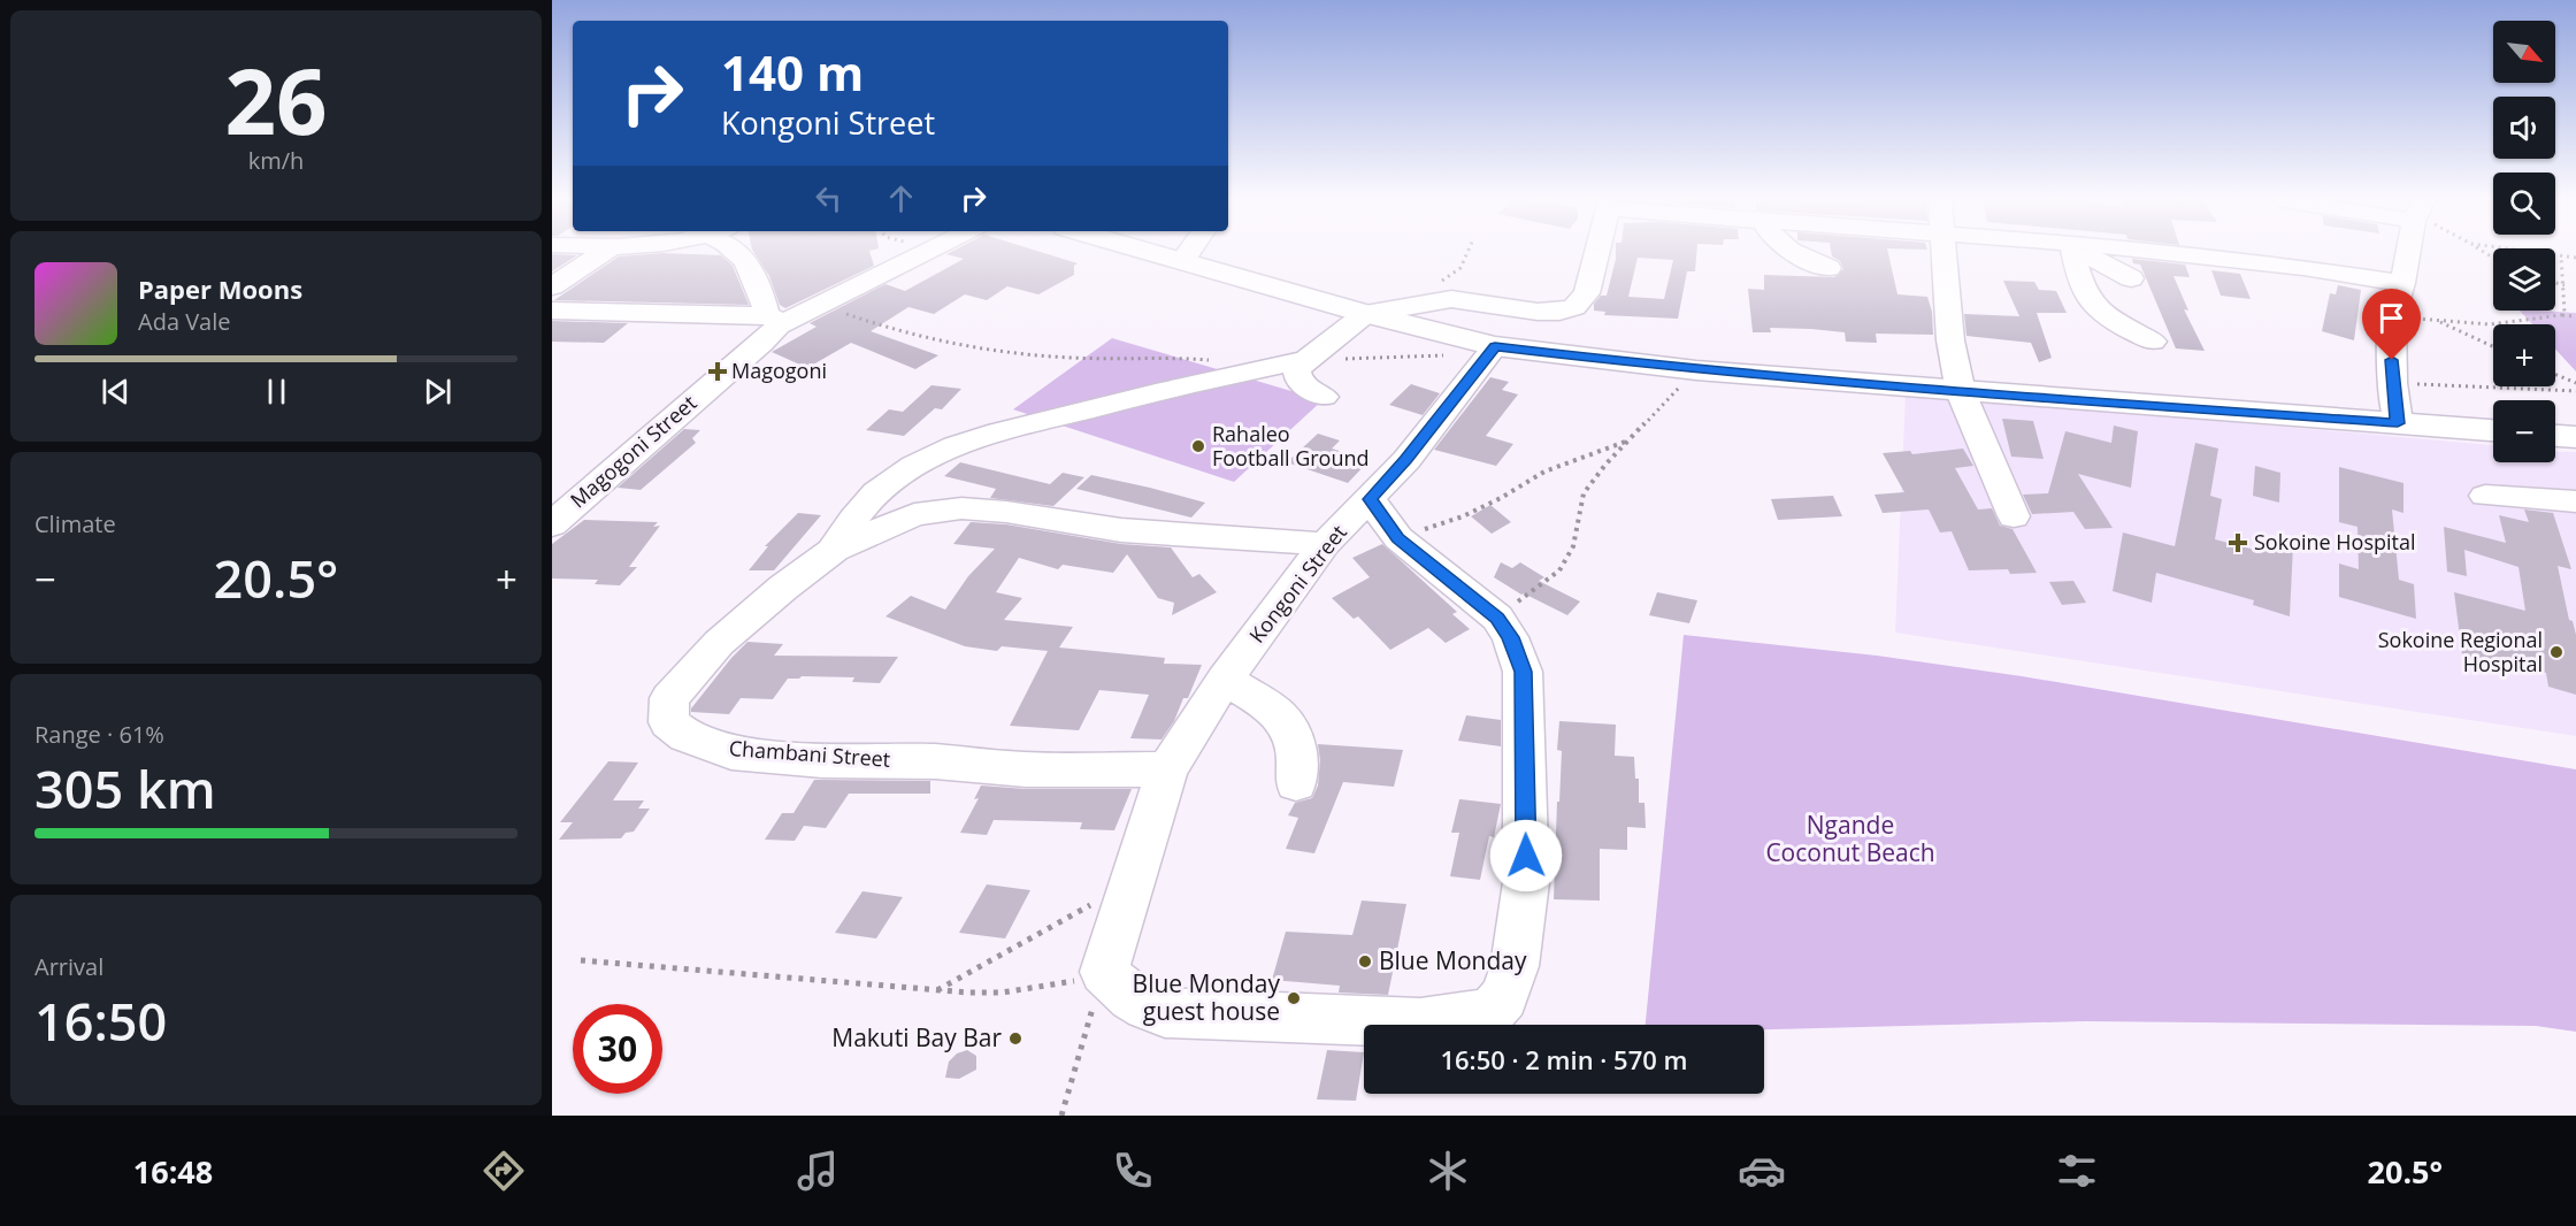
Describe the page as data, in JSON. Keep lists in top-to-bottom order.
{
  "streets": {
    "street": ["Magogoni Street", "Kongoni Street", "Chambani Street"]
  },
  "crossings": [
    ["Kongoni Street", "Chambani Street"]
  ],
  "parks": ["Ngande Coconut Beach"],
  "places": {
    "health": ["Magogoni", "Sokoine Hospital"],
    "other": [
      "Rahaleo Football Ground",
      "Sokoine Regional Hospital",
      "Blue Monday",
      "Blue Monday guest house",
      "Makuti Bay Bar"
    ]
  },
  "north": "bottom right",
  "page": {
    "tile": [
      ["26", "km/h"],
      "Climate",
      ["Range · 61%", "305 km"],
      ["Arrival", "16:50"]
    ],
    "map_buttons": ["+", "−"],
    "turn": ["140 m", "Kongoni Street"],
    "song": ["Paper Moons", "Ada Vale"],
    "heat": ["−", "20.5°", "+"],
    "limit": "30",
    "trip": "16:50 · 2 min · 570 m",
    "tabs": ["16:48", "20.5°"]
  }
}
